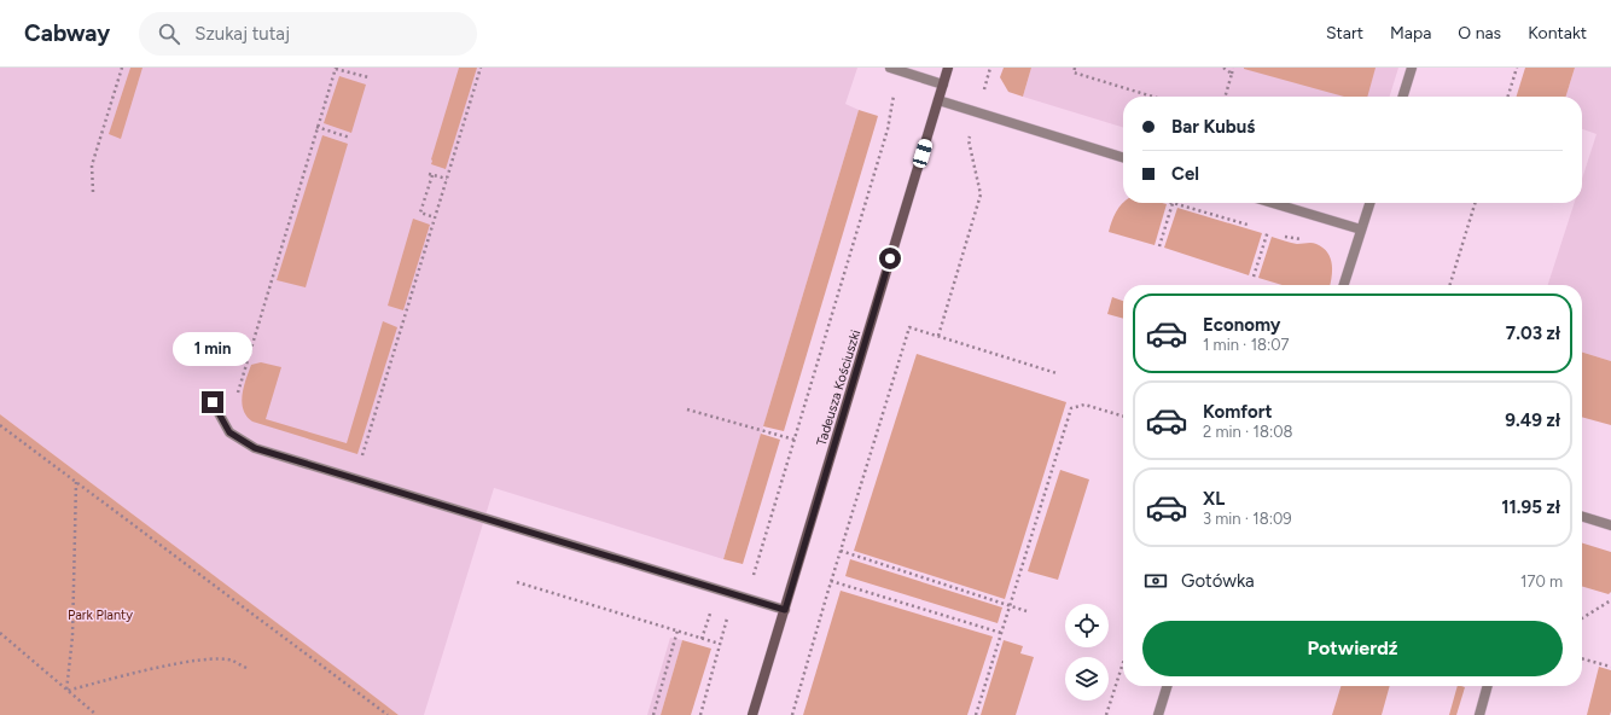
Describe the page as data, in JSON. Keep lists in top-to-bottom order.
{
  "streets": {
    "street": ["Tadeusza Kościuszki"]
  },
  "parks": ["Park Planty"],
  "page": {
    "header": "Cabway",
    "search": "Szukaj tutaj",
    "nav": [
      "Start",
      "Mapa",
      "O nas",
      "Kontakt"
    ],
    "banner": ["Bar Kubuś", "Cel"],
    "list": [
      {
        "name": "Economy",
        "note": "1 min · 18:07",
        "value": "7.03 zł"
      },
      {
        "name": "Komfort",
        "note": "2 min · 18:08",
        "value": "9.49 zł"
      },
      {
        "name": "XL",
        "note": "3 min · 18:09",
        "value": "11.95 zł"
      }
    ],
    "bubble": "1 min",
    "pay": ["Gotówka", "170 m"],
    "buttons": "Potwierdź"
  }
}
